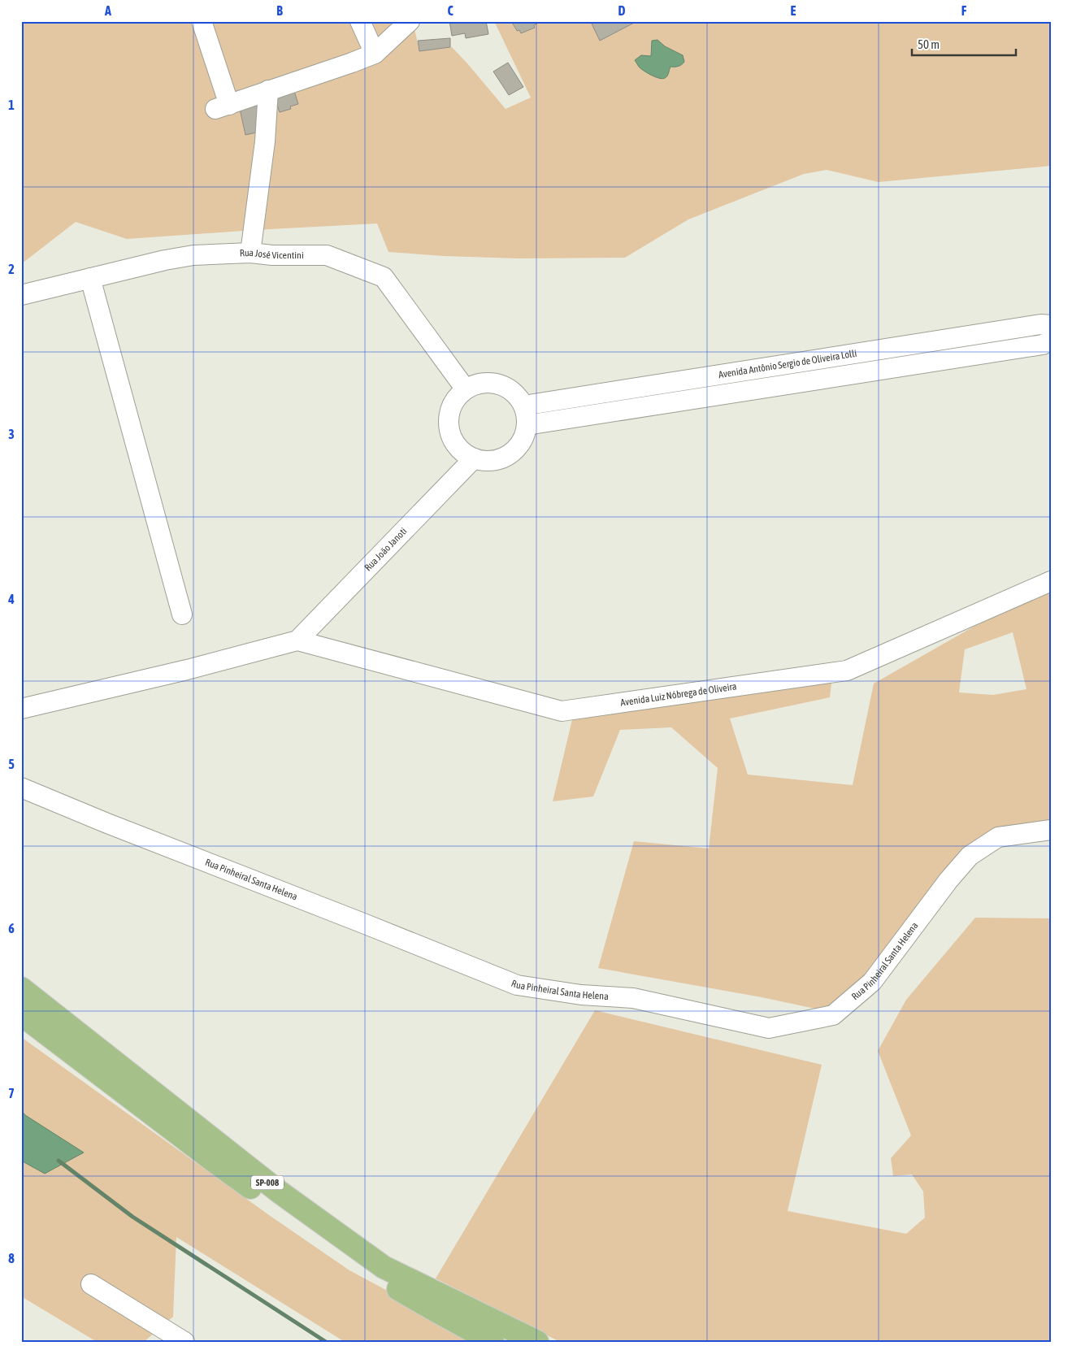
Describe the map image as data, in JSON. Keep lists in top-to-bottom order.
{
  "streets": {
    "main road": ["SP-008"],
    "street": [
      "Rua José Vicentini",
      "Avenida Antônio Sergio de Oliveira Lolli",
      "Rua João Janoti",
      "Avenida Luiz Nóbrega de Oliveira",
      "Rua Pinheiral Santa Helena"
    ]
  },
  "crossings": [
    ["Rua José Vicentini", "Avenida Antônio Sergio de Oliveira Lolli"],
    ["Rua José Vicentini", "Rua João Janoti"],
    ["Avenida Antônio Sergio de Oliveira Lolli", "Rua João Janoti"],
    ["Rua João Janoti", "Avenida Luiz Nóbrega de Oliveira"]
  ],
  "scale_bar": "50 m",
  "grid": {
    "columns": [
      "A",
      "B",
      "C",
      "D",
      "E",
      "F"
    ],
    "rows": [
      "1",
      "2",
      "3",
      "4",
      "5",
      "6",
      "7",
      "8"
    ]
  }
}
